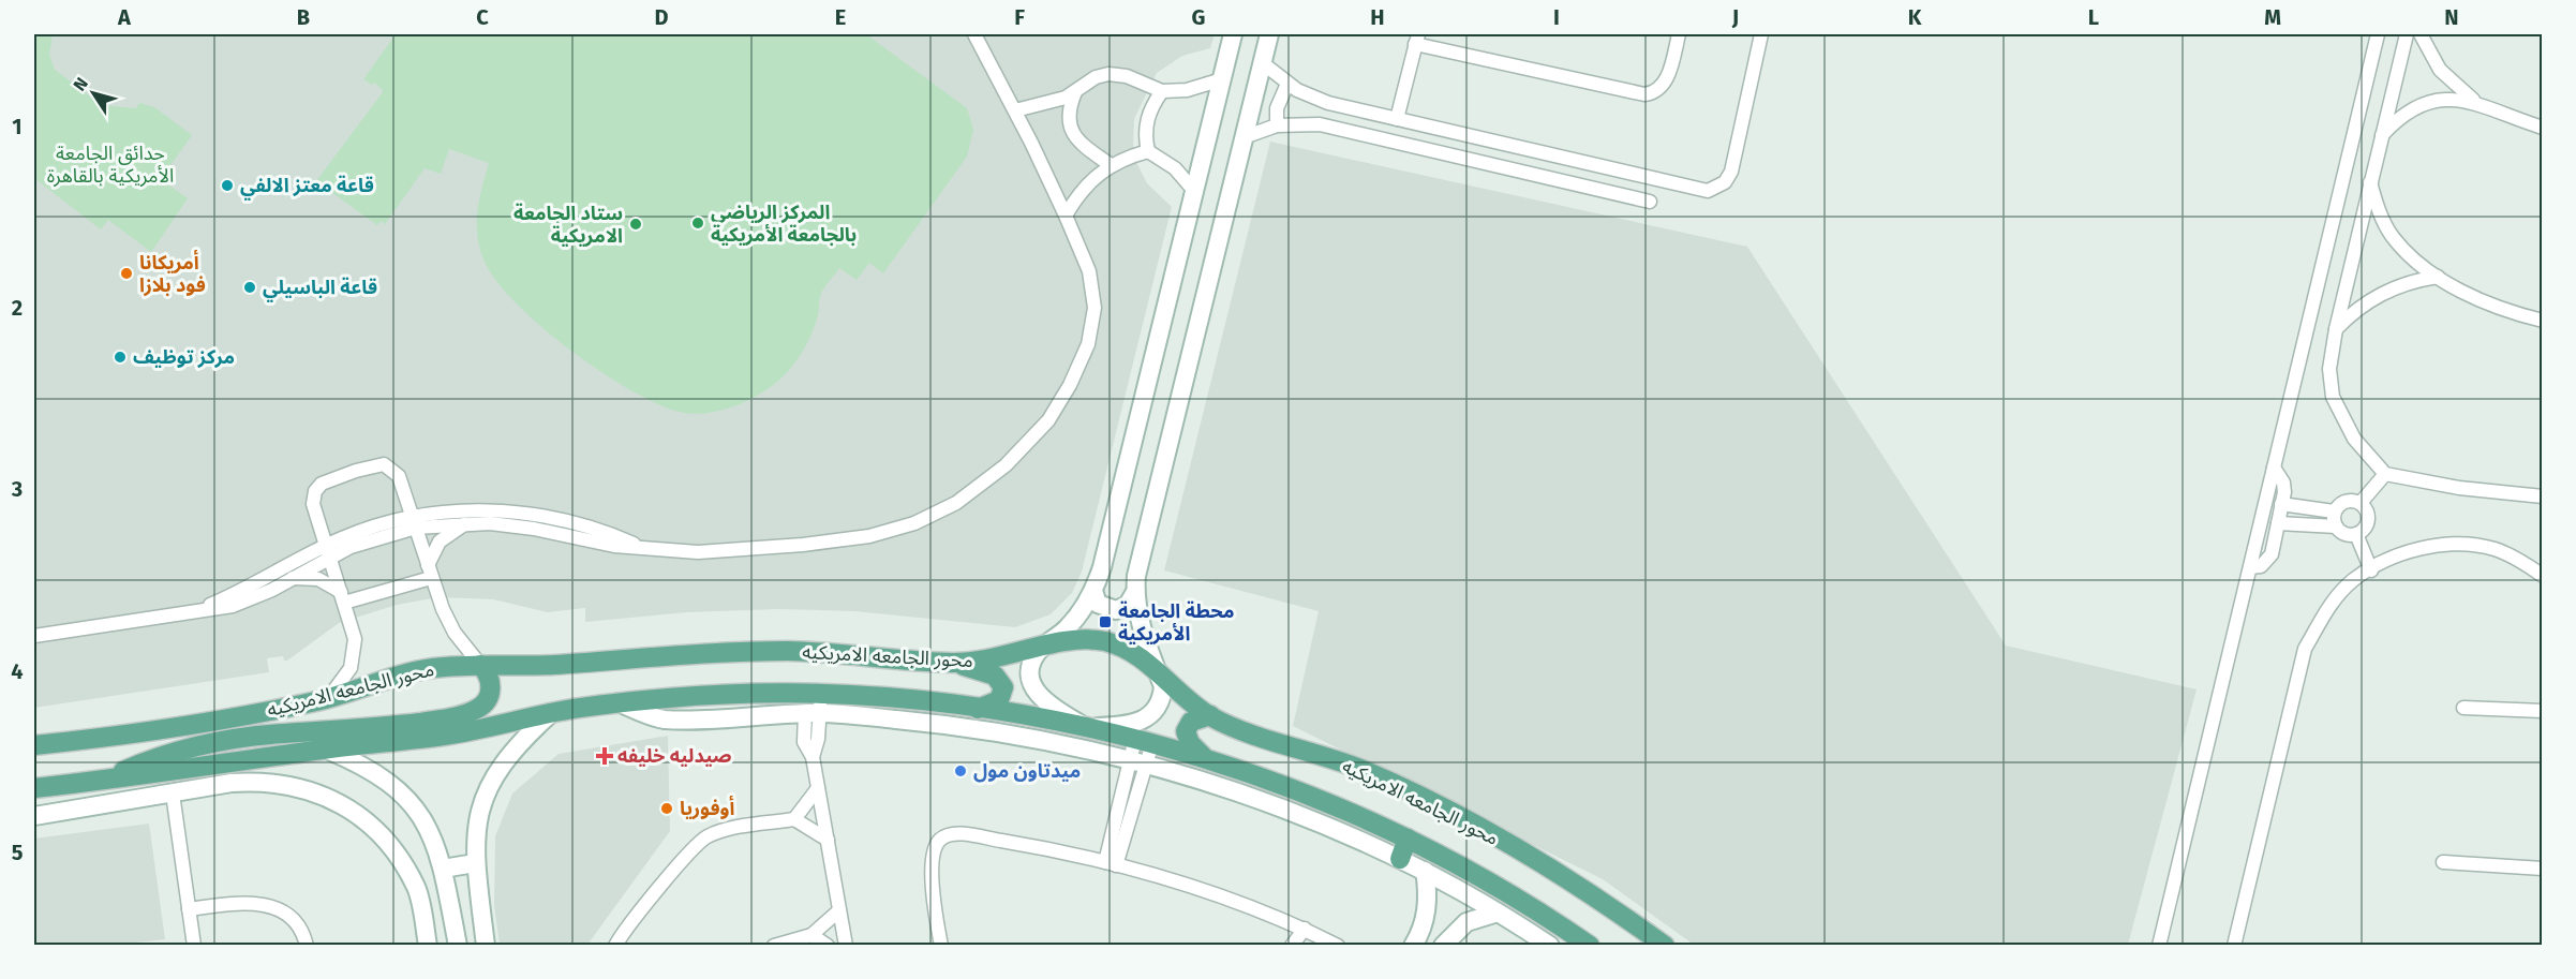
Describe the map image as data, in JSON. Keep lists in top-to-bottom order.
{
  "streets": {
    "main road": ["محور الجامعه الامريكيه"]
  },
  "parks": ["حدائق الجامعة الأمريكية بالقاهرة"],
  "places": {
    "other": [
      "قاعة معتز الالفي",
      "المركز الرياضي بالجامعة الأمريكية",
      "ستاد الجامعة الامريكية",
      "أمريكانا فود بلازا",
      "قاعة الباسيلي",
      "مركز توظيف",
      "ميدتاون مول",
      "أوفوريا"
    ],
    "transit": ["محطة الجامعة الأمريكية"],
    "health": ["صيدليه خليفه"]
  },
  "north": "top left",
  "grid": {
    "columns": [
      "A",
      "B",
      "C",
      "D",
      "E",
      "F",
      "G",
      "H",
      "I",
      "J",
      "K",
      "L",
      "M",
      "N"
    ],
    "rows": [
      "1",
      "2",
      "3",
      "4",
      "5"
    ]
  }
}
